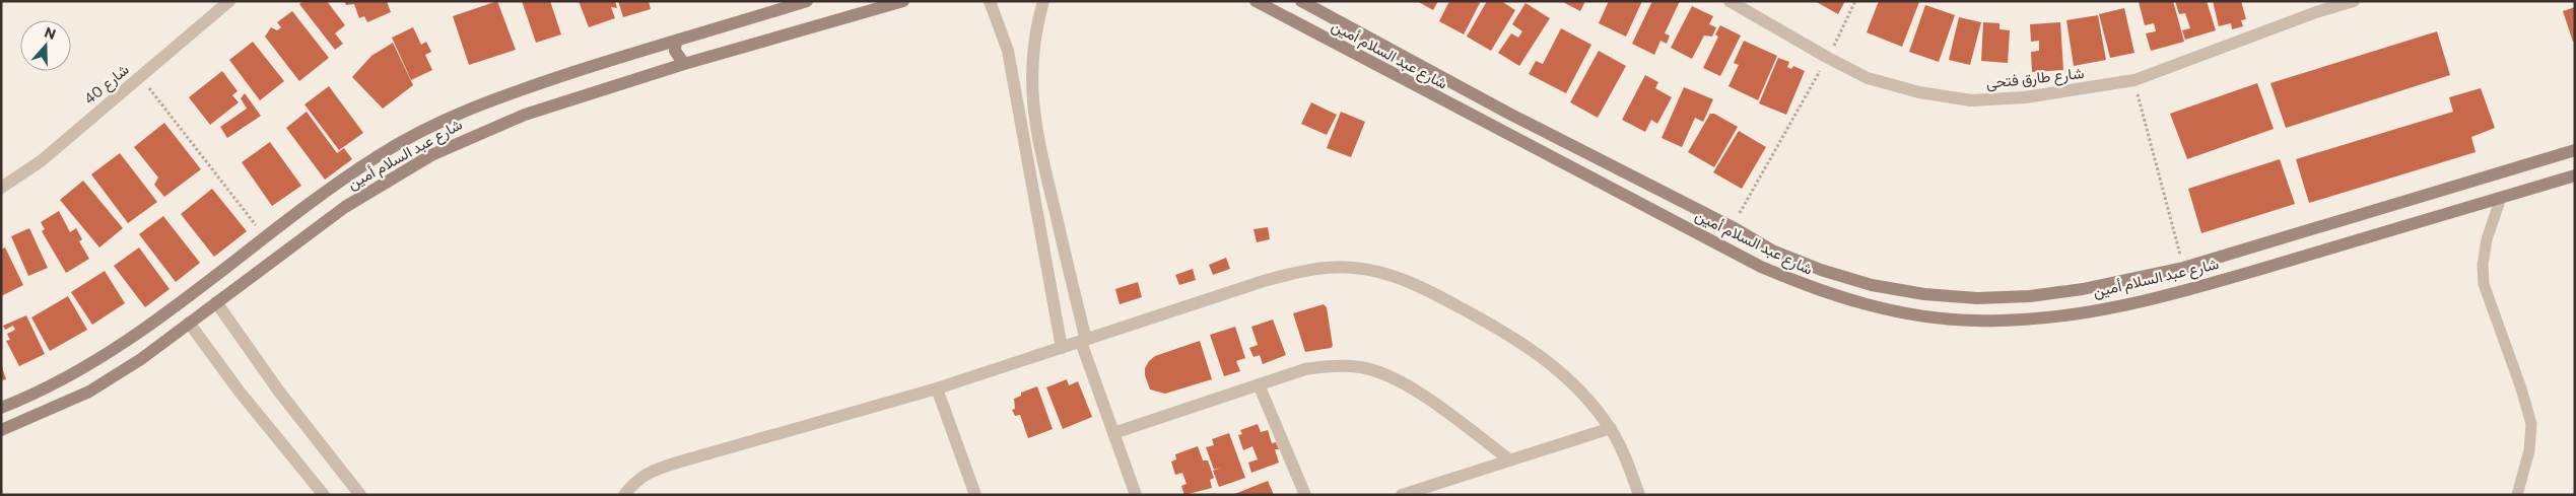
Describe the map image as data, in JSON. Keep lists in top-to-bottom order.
{
  "streets": {
    "street": ["شارع عبد السلام أمين", "شارع طارق فتحى", "شارع 40"]
  },
  "north": "top"
}
